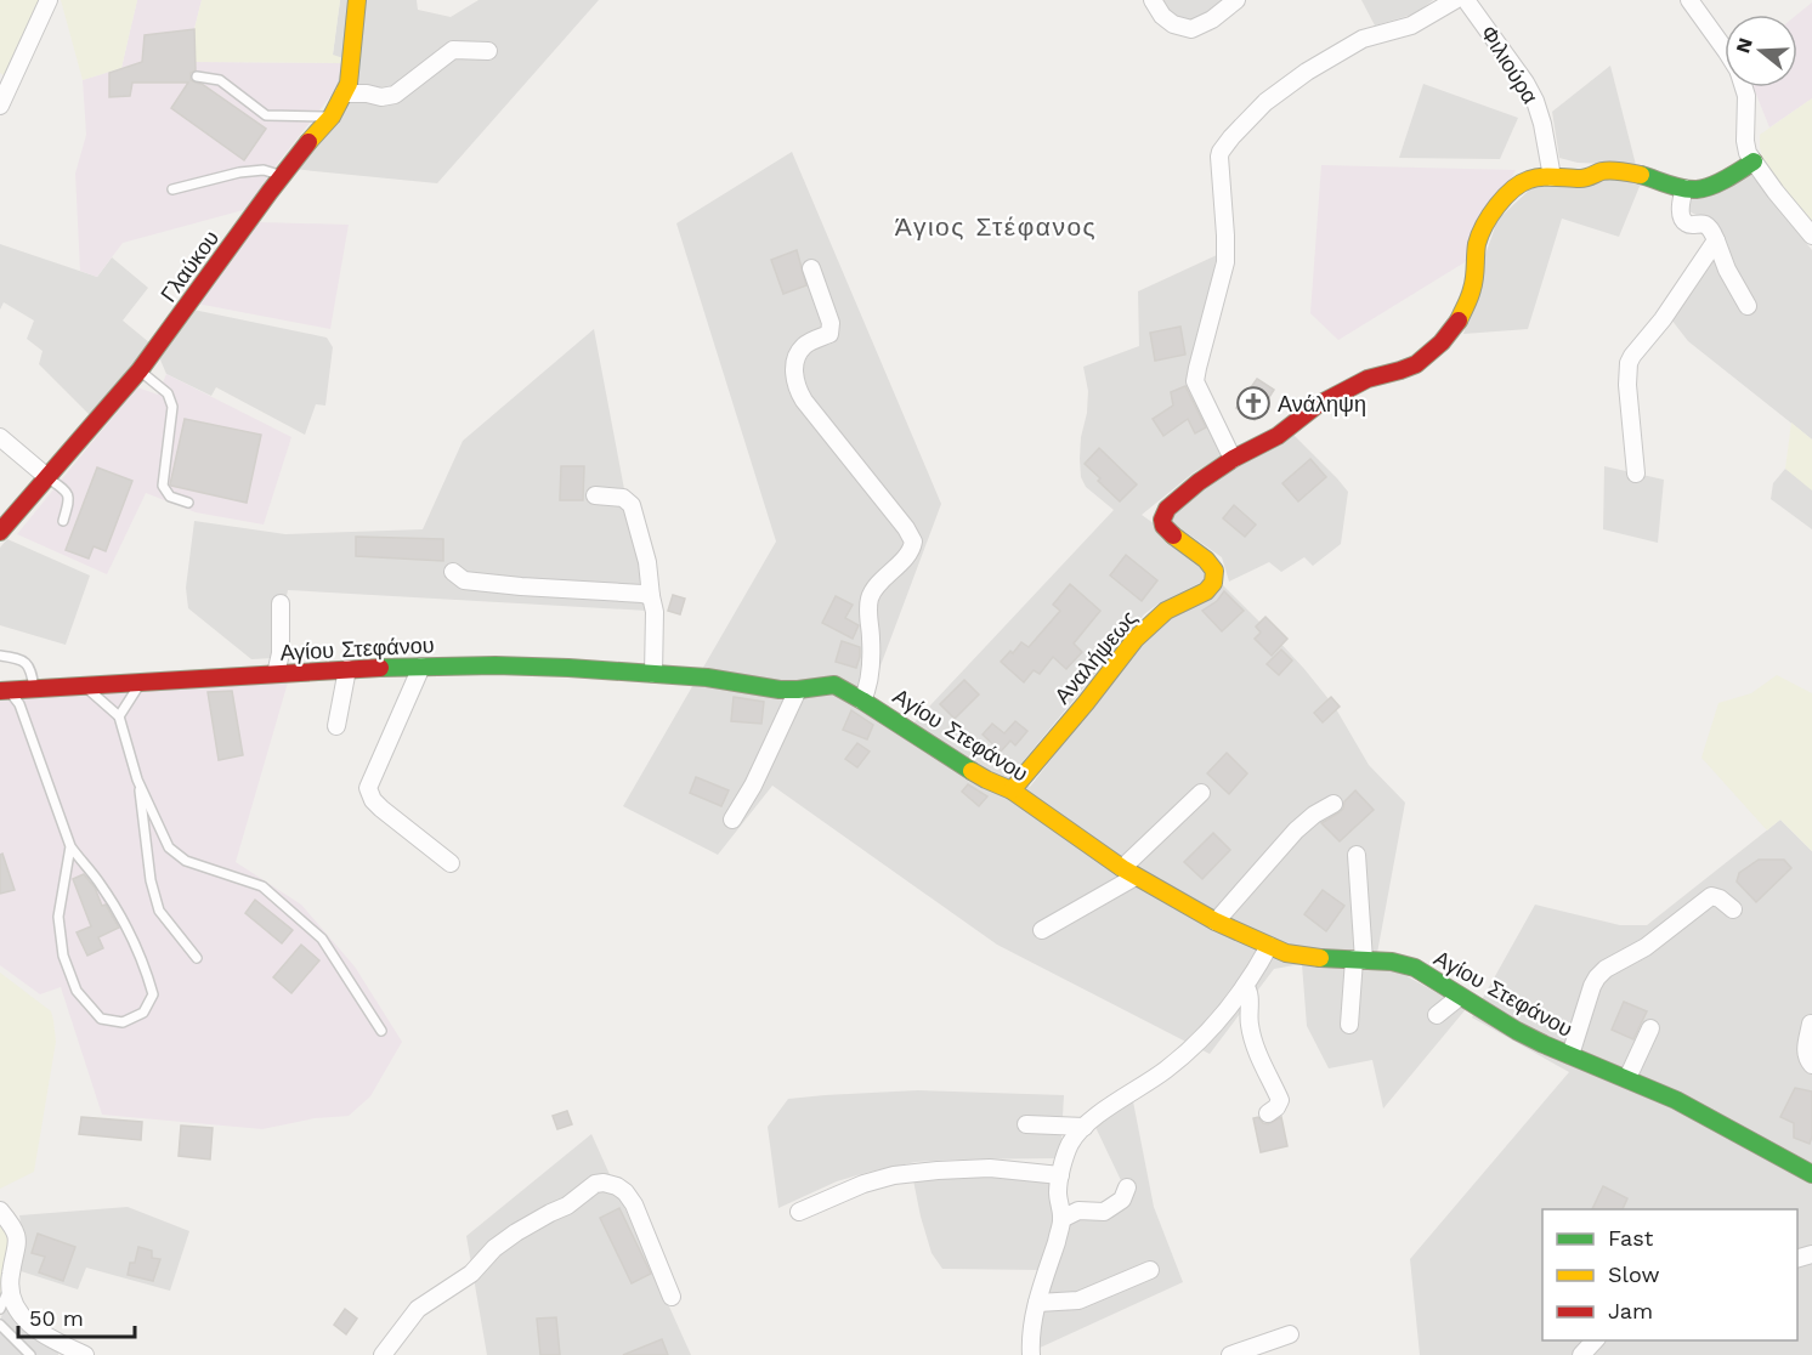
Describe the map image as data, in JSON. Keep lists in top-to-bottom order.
{
  "streets": {
    "street": [
      "Φιλιούρα",
      "Γλαύκου",
      "Αγίου Στεφάνου",
      "Αναλήψεως"
    ]
  },
  "crossings": [
    ["Φιλιούρα", "Αναλήψεως"],
    ["Αγίου Στεφάνου", "Αναλήψεως"]
  ],
  "districts": ["Άγιος Στέφανος"],
  "places": {
    "church": ["Ανάληψη"]
  },
  "legend": ["Fast", "Slow", "Jam"],
  "scale_bar": "50 m",
  "north": "left"
}
